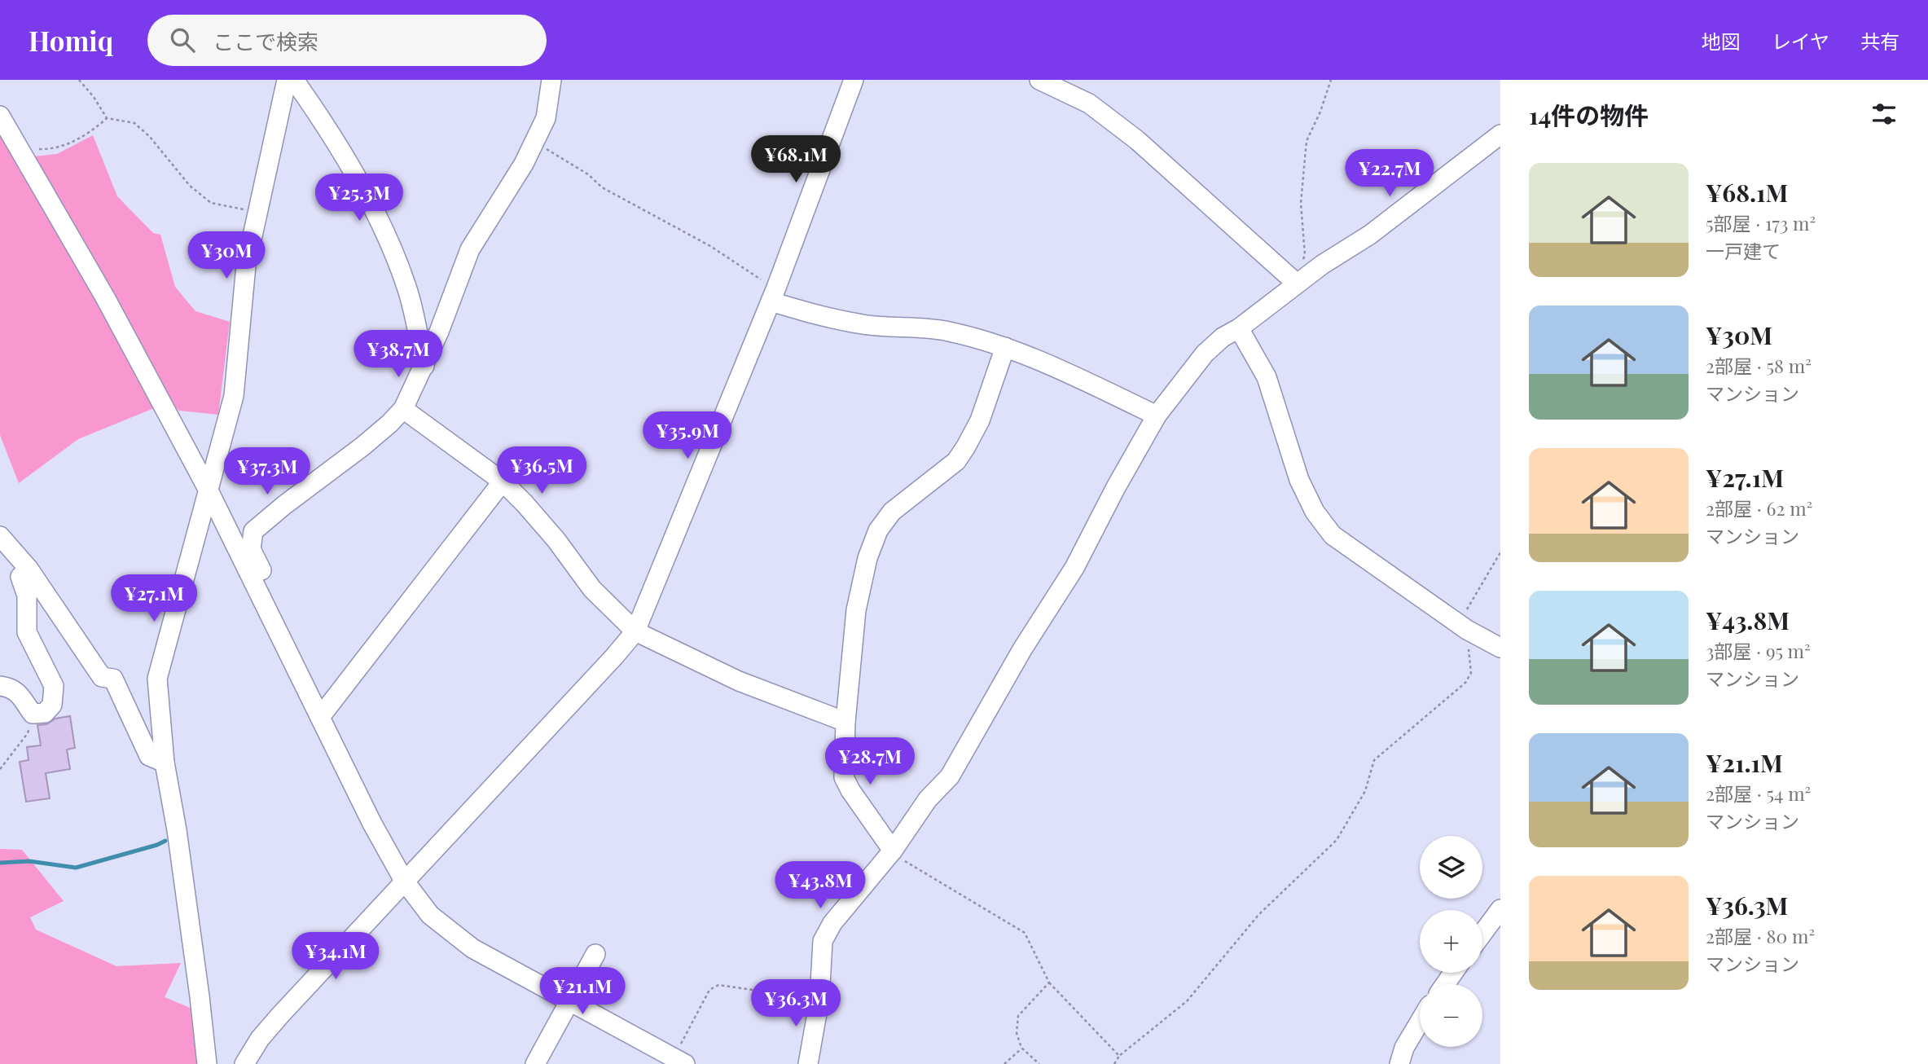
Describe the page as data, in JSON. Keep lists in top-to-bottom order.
{
  "page": {
    "header": "Homiq",
    "search": "ここで検索",
    "nav": ["地図", "レイヤ", "共有"],
    "heading": "14件の物件",
    "price": [
      "¥68.1M",
      "¥22.7M",
      "¥25.3M",
      "¥30M",
      "¥38.7M",
      "¥35.9M",
      "¥36.5M",
      "¥37.3M",
      "¥27.1M",
      "¥28.7M",
      "¥43.8M",
      "¥34.1M",
      "¥21.1M",
      "¥36.3M"
    ],
    "list": [
      {
        "name": "¥68.1M",
        "note": "5部屋 · 173 m² · 一戸建て"
      },
      {
        "name": "¥30M",
        "note": "2部屋 · 58 m² · マンション"
      },
      {
        "name": "¥27.1M",
        "note": "2部屋 · 62 m² · マンション"
      },
      {
        "name": "¥43.8M",
        "note": "3部屋 · 95 m² · マンション"
      },
      {
        "name": "¥21.1M",
        "note": "2部屋 · 54 m² · マンション"
      },
      {
        "name": "¥36.3M",
        "note": "2部屋 · 80 m² · マンション"
      }
    ],
    "map_buttons": ["+", "−"]
  }
}
